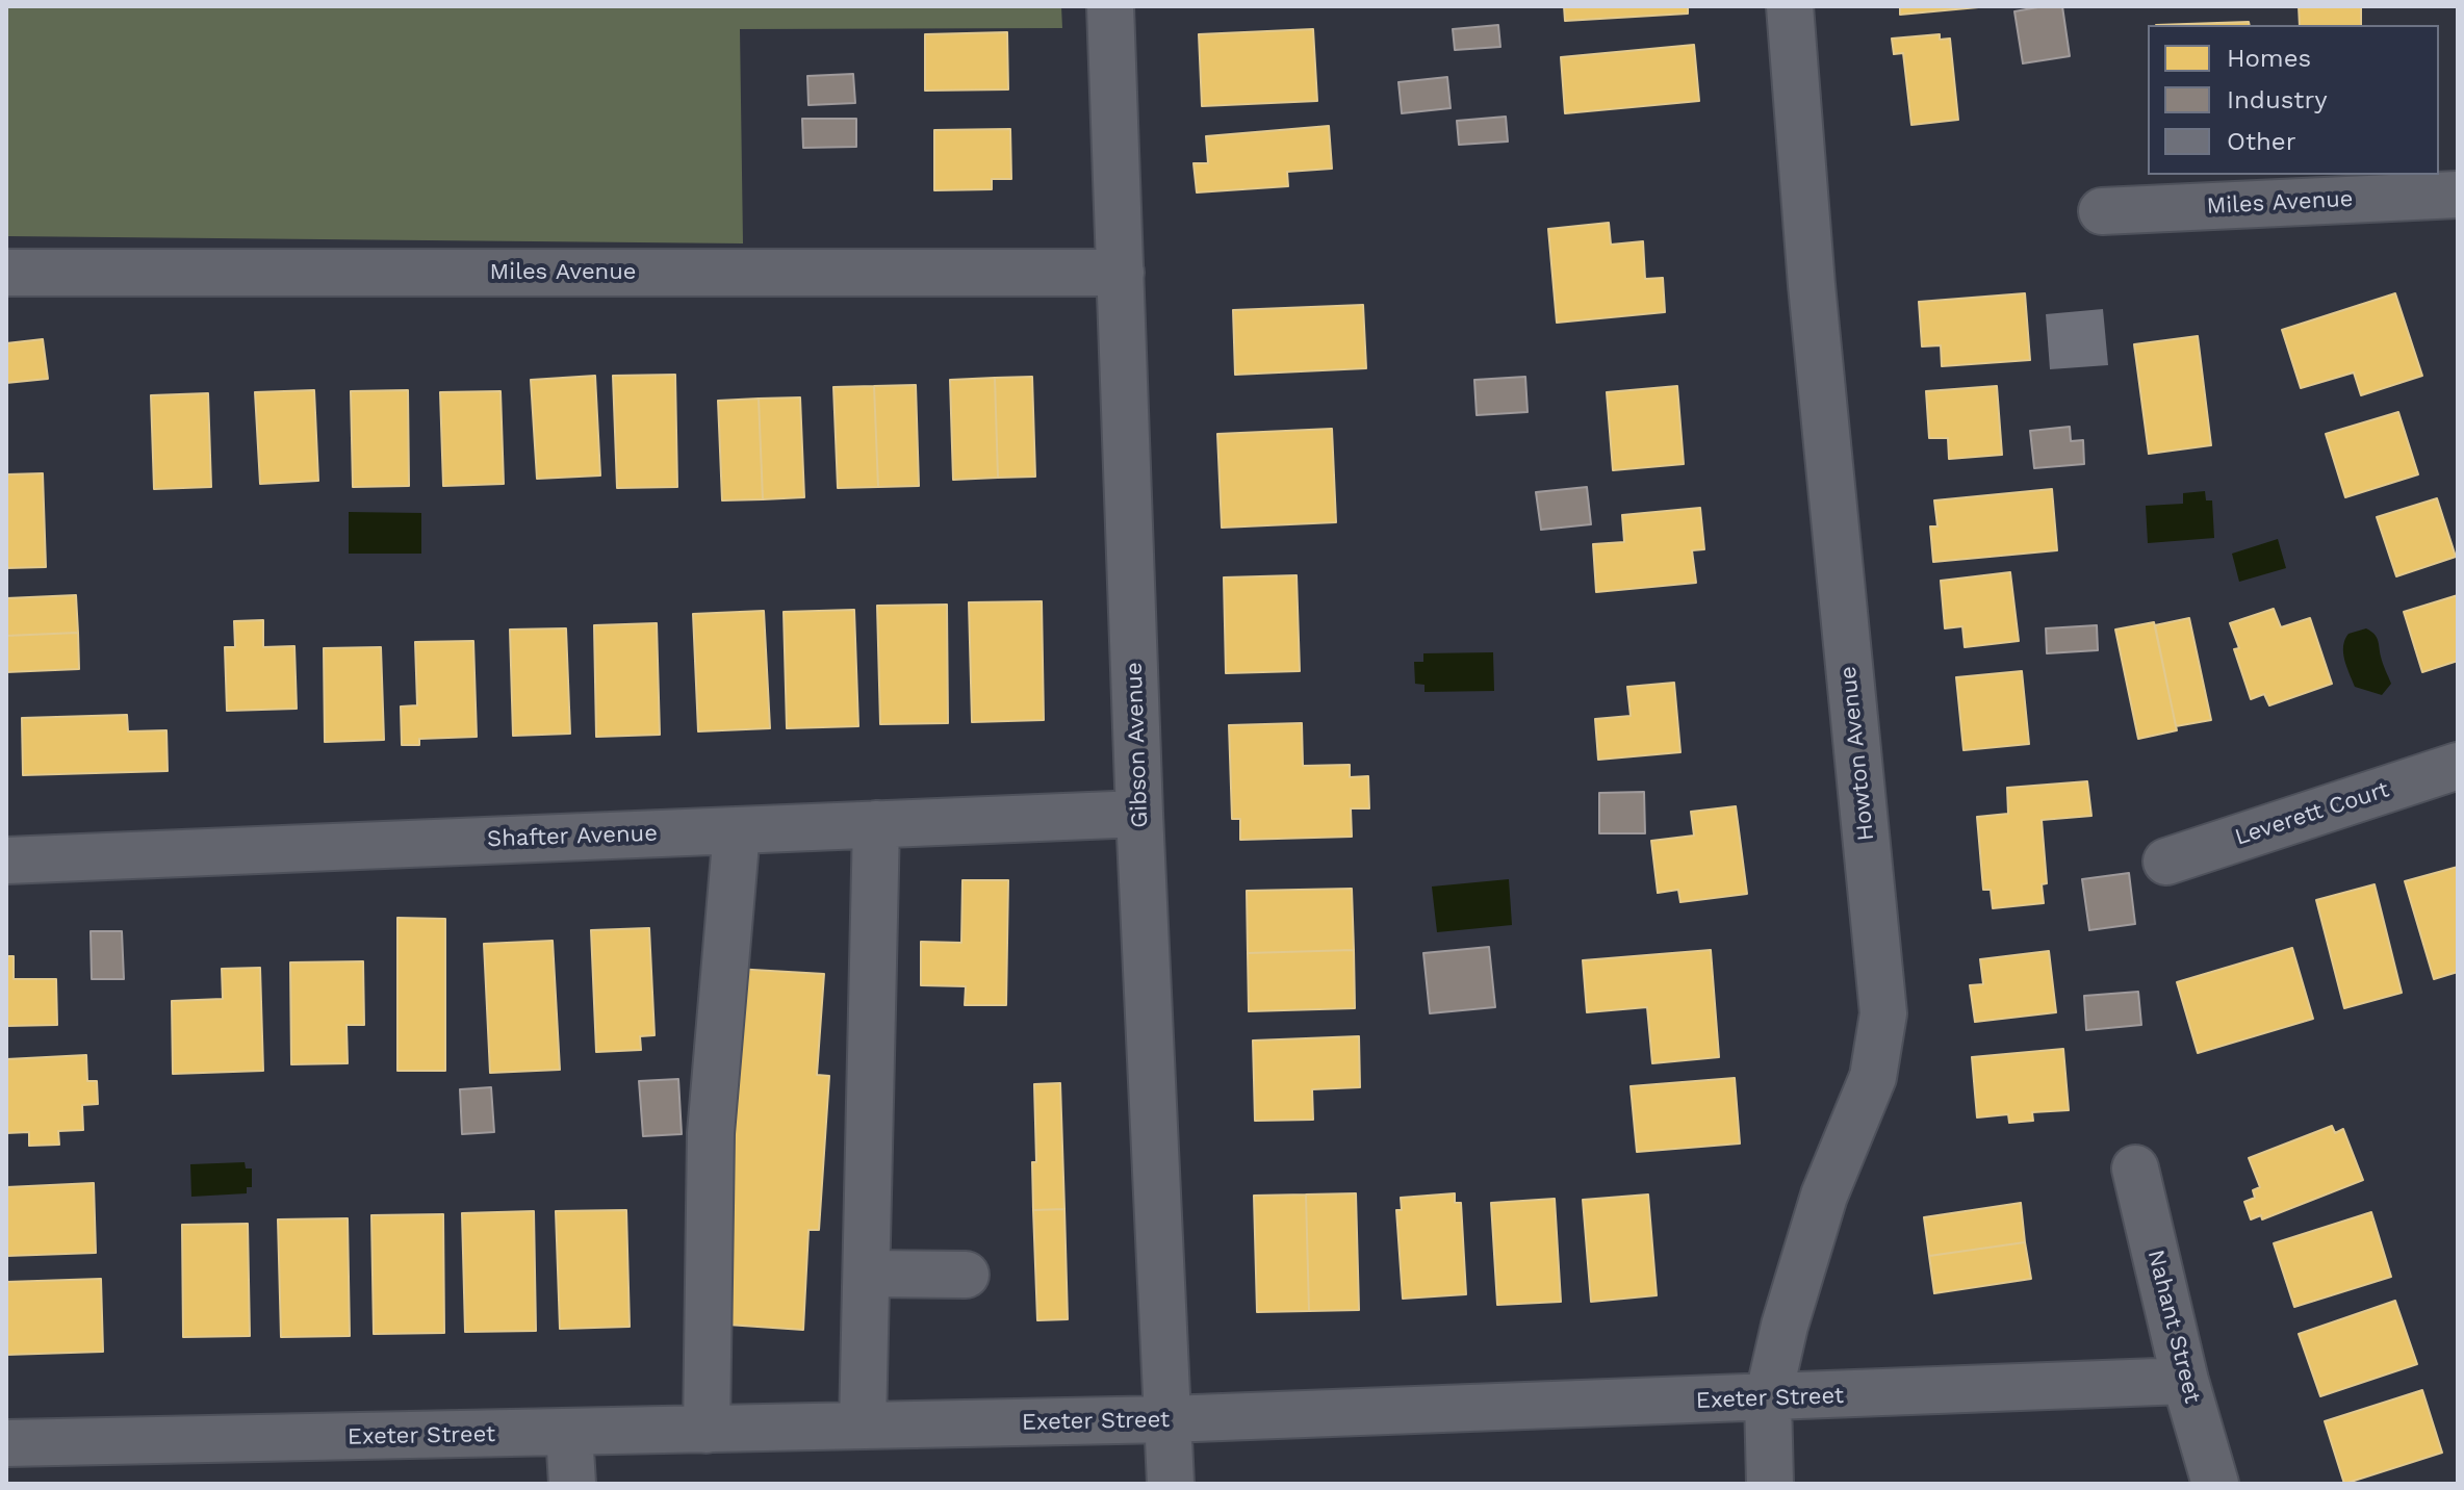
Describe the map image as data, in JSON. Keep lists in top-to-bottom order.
{
  "streets": {
    "street": [
      "Miles Avenue",
      "Gibson Avenue",
      "Howton Avenue",
      "Leverett Court",
      "Shafter Avenue",
      "Nahant Street",
      "Exeter Street"
    ]
  },
  "crossings": [
    ["Miles Avenue", "Gibson Avenue"],
    ["Gibson Avenue", "Shafter Avenue"],
    ["Gibson Avenue", "Exeter Street"],
    ["Howton Avenue", "Exeter Street"],
    ["Nahant Street", "Exeter Street"]
  ],
  "legend": ["Homes", "Industry", "Other"]
}
